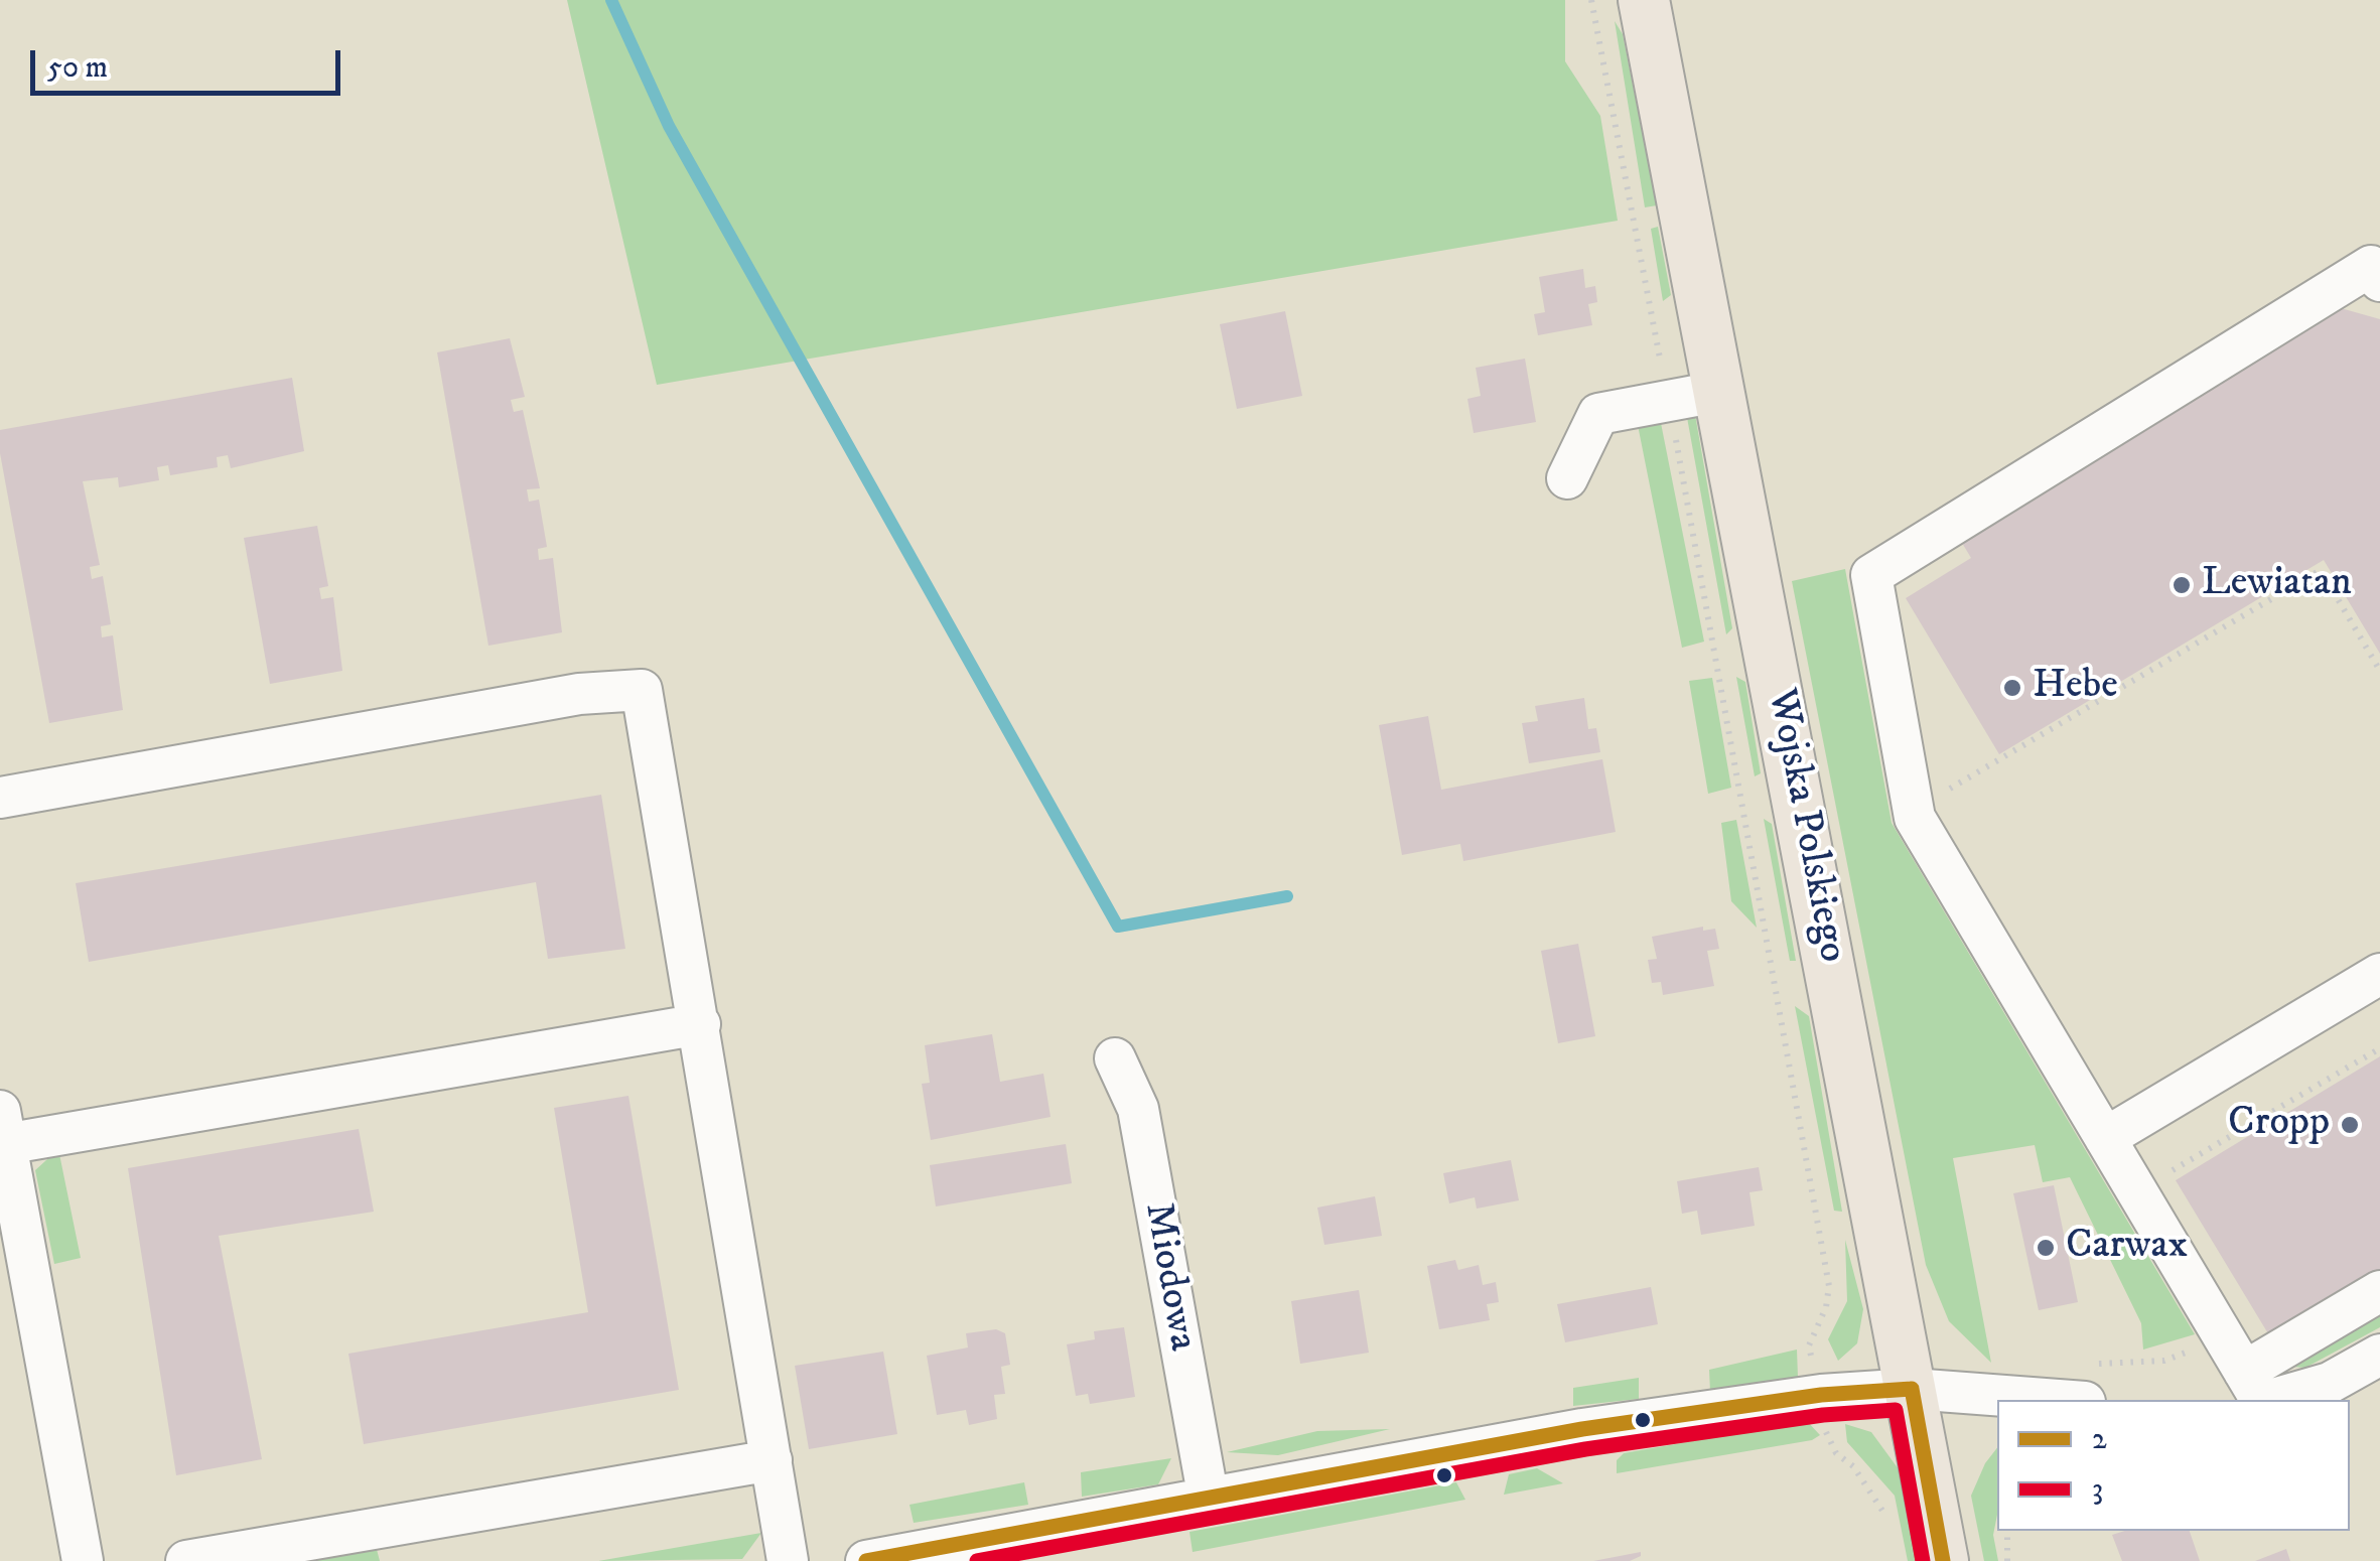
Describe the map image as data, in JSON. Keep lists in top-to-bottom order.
{
  "streets": {
    "main road": ["Wojska Polskiego"],
    "street": ["Miodowa"]
  },
  "places": [
    "Lewiatan",
    "Hebe",
    "Cropp",
    "Carwax"
  ],
  "lines": ["transit line 2", "transit line 3"],
  "legend": ["2", "3"],
  "scale_bar": "50 m"
}
